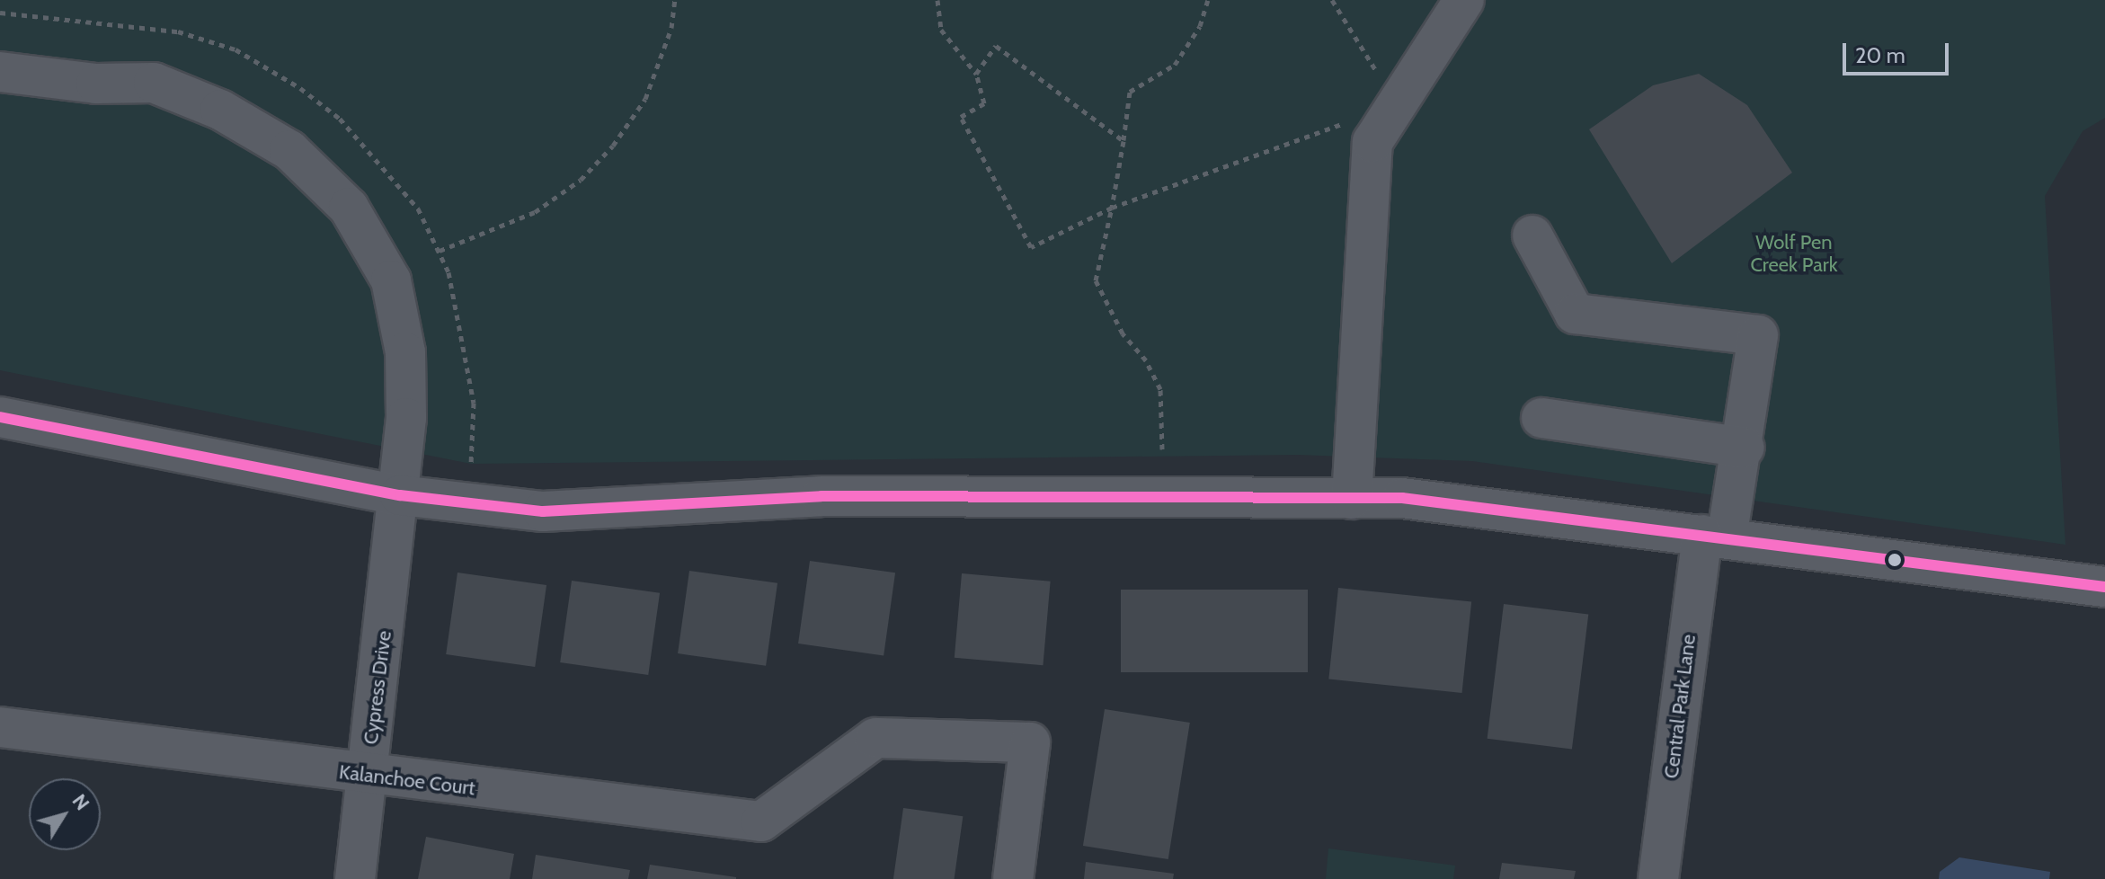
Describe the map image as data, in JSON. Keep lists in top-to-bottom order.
{
  "streets": {
    "street": ["Cypress Drive", "Central Park Lane", "Kalanchoe Court"]
  },
  "crossings": [
    ["Cypress Drive", "Kalanchoe Court"]
  ],
  "parks": ["Wolf Pen Creek Park"],
  "scale_bar": "20 m",
  "north": "top right"
}
